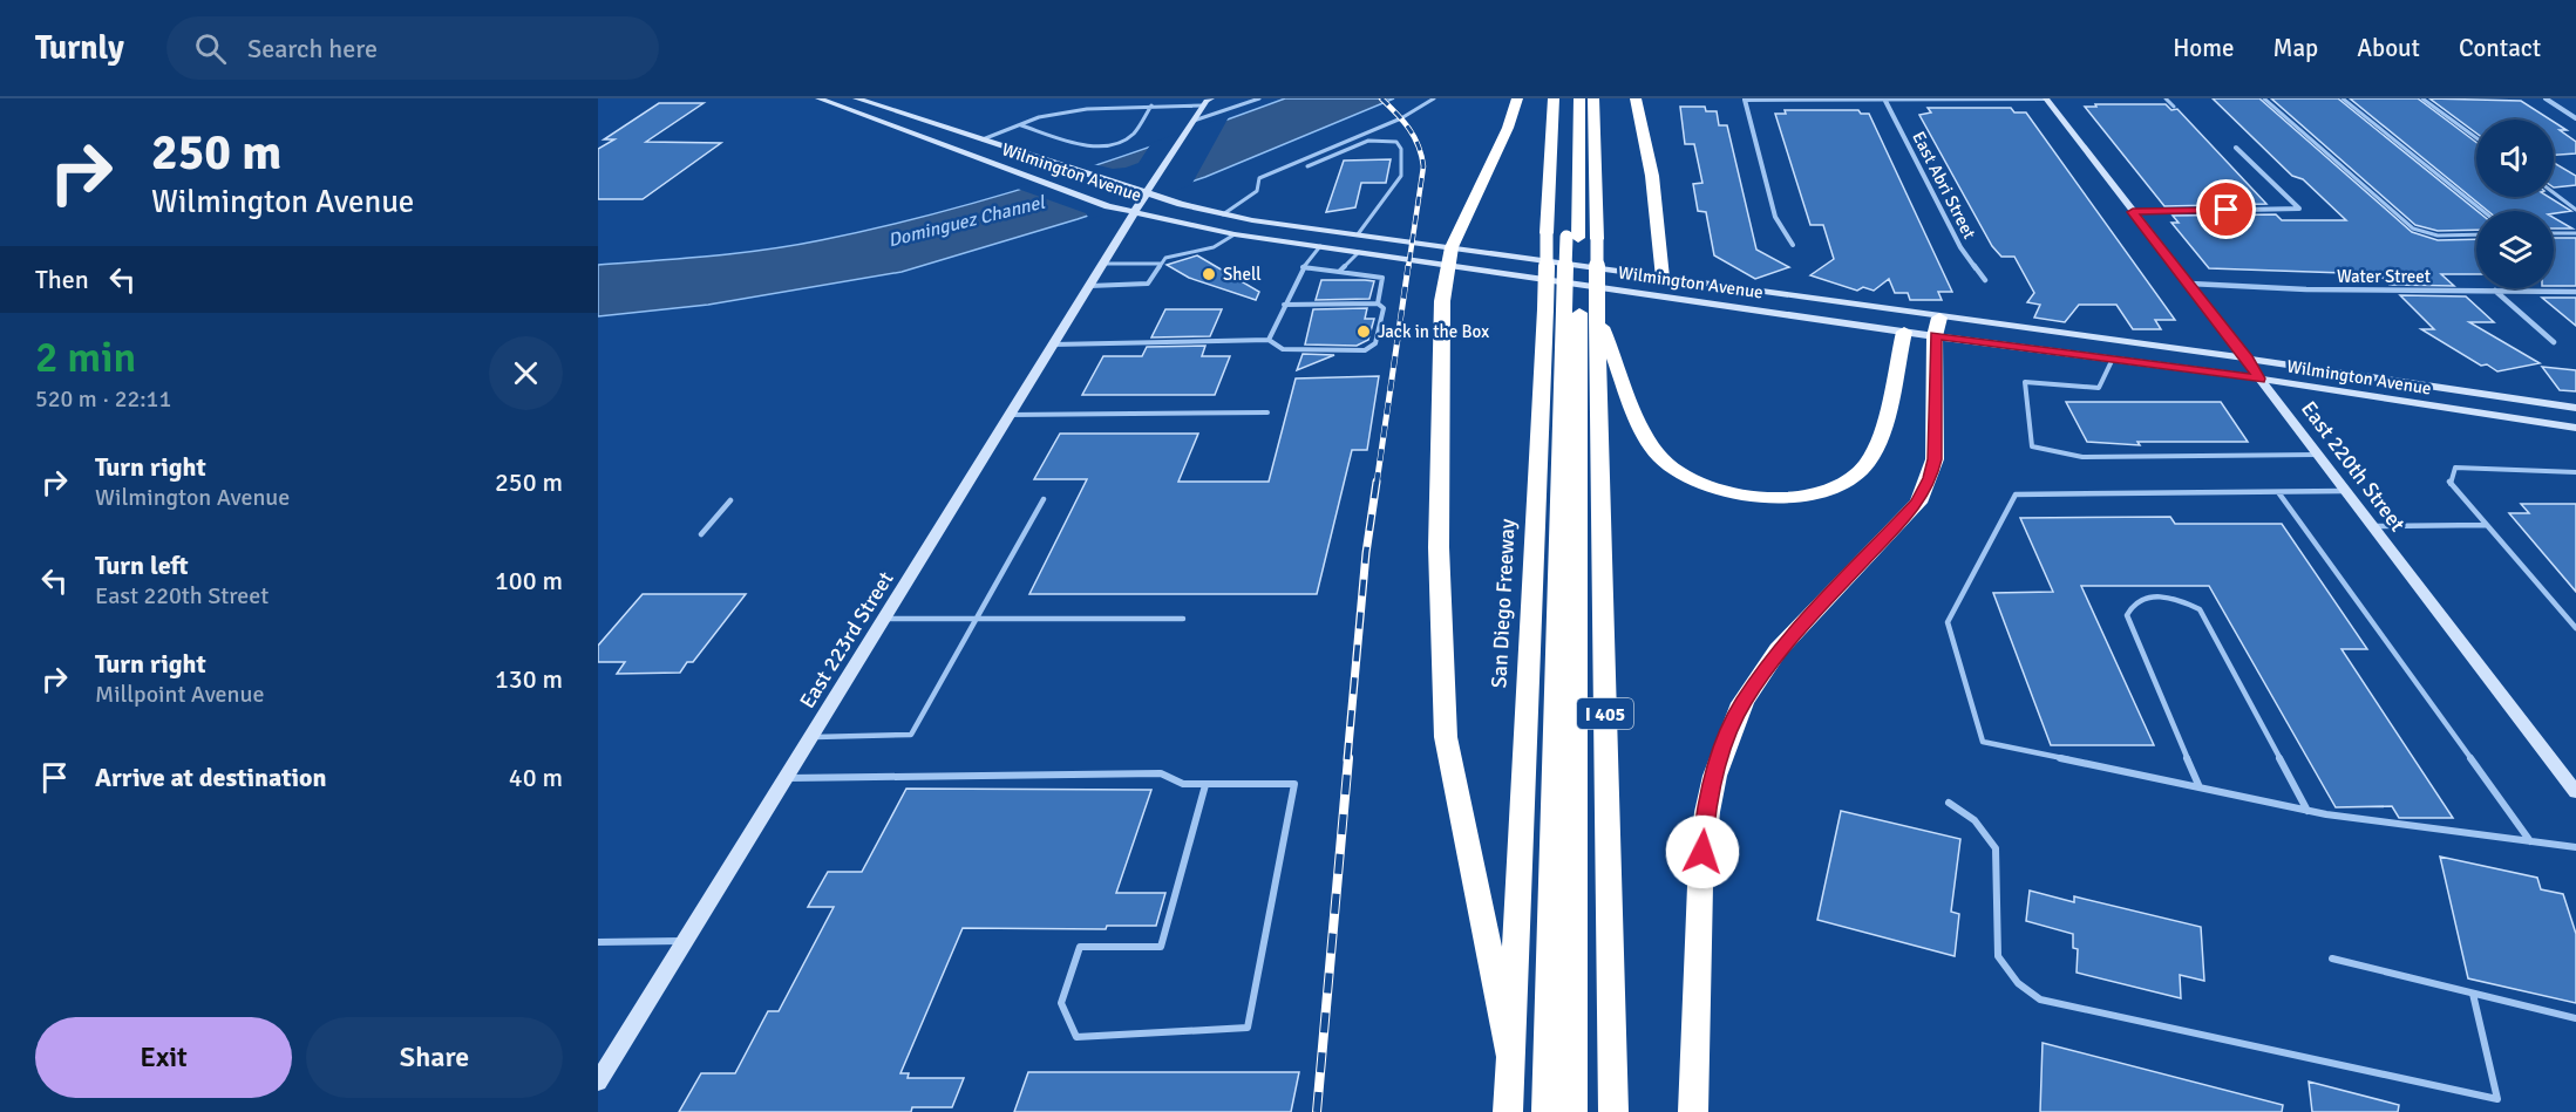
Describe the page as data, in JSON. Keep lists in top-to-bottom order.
{
  "streets": {
    "highway": ["San Diego Freeway", "I 405"],
    "main road": ["Wilmington Avenue", "East 220th Street", "East 223rd Street"],
    "street": ["East Abri Street", "Water Street"]
  },
  "crossings": [
    ["Wilmington Avenue", "East 220th Street"],
    ["Wilmington Avenue", "East 223rd Street"],
    ["Water Street", "East 220th Street"]
  ],
  "water": ["Dominguez Channel"],
  "places": ["Shell", "Jack in the Box"],
  "page": {
    "header": "Turnly",
    "search": "Search here",
    "nav": [
      "Home",
      "Map",
      "About",
      "Contact"
    ],
    "turn": ["250 m", "Wilmington Avenue"],
    "then": "Then",
    "heading": ["2 min", "520 m · 22:11"],
    "list": [
      {
        "name": "Turn right",
        "note": "Wilmington Avenue",
        "value": "250 m"
      },
      {
        "name": "Turn left",
        "note": "East 220th Street",
        "value": "100 m"
      },
      {
        "name": "Turn right",
        "note": "Millpoint Avenue",
        "value": "130 m"
      },
      {
        "name": "Arrive at destination",
        "value": "40 m"
      }
    ],
    "buttons": ["Exit", "Share"]
  }
}
